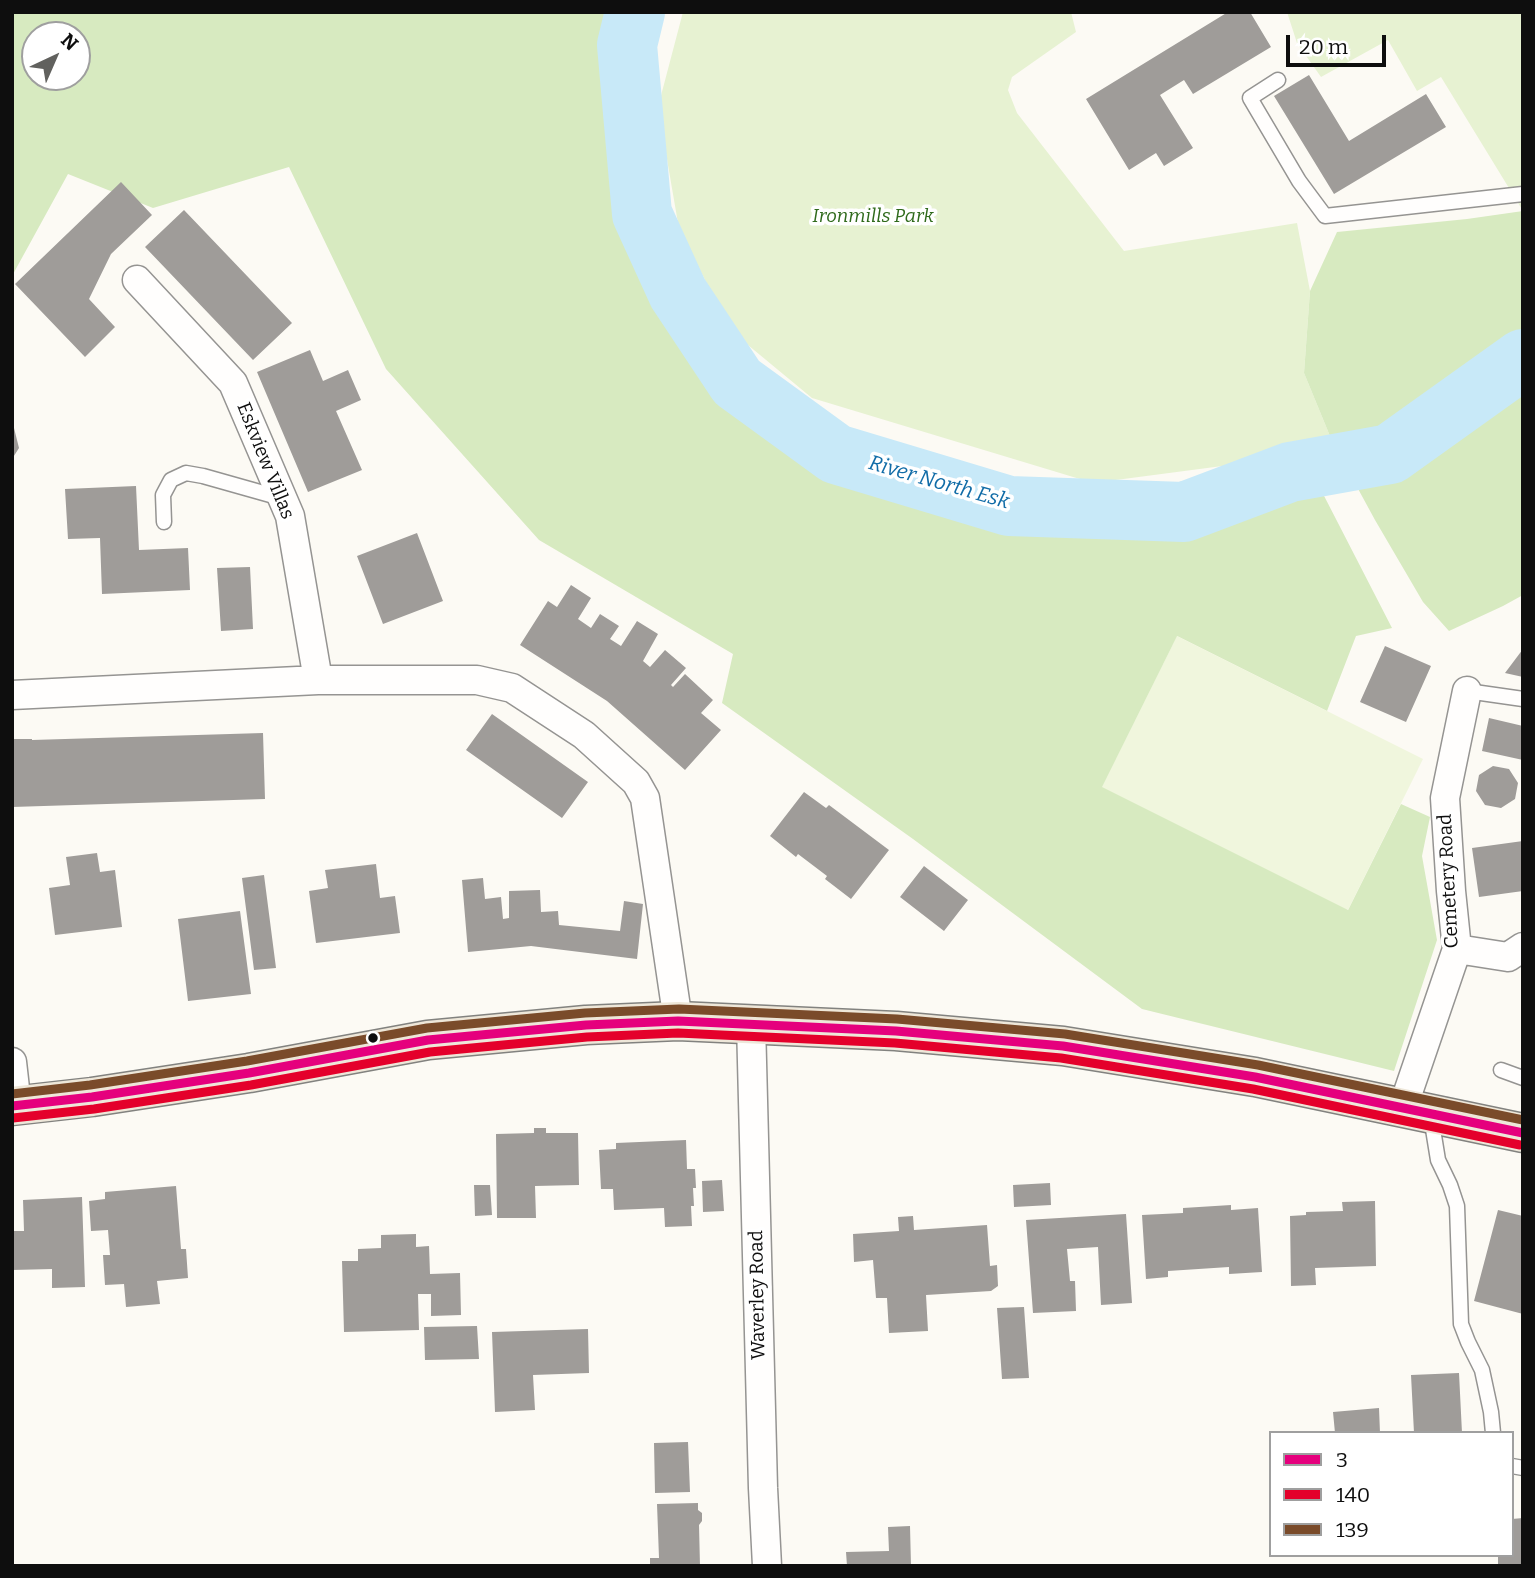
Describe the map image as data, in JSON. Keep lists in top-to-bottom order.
{
  "streets": {
    "street": ["Eskview Villas", "Cemetery Road", "Waverley Road"]
  },
  "water": ["River North Esk"],
  "parks": ["Ironmills Park"],
  "lines": ["transit line 139", "transit line 3", "transit line 140"],
  "legend": ["3", "140", "139"],
  "scale_bar": "20 m",
  "north": "top right"
}
